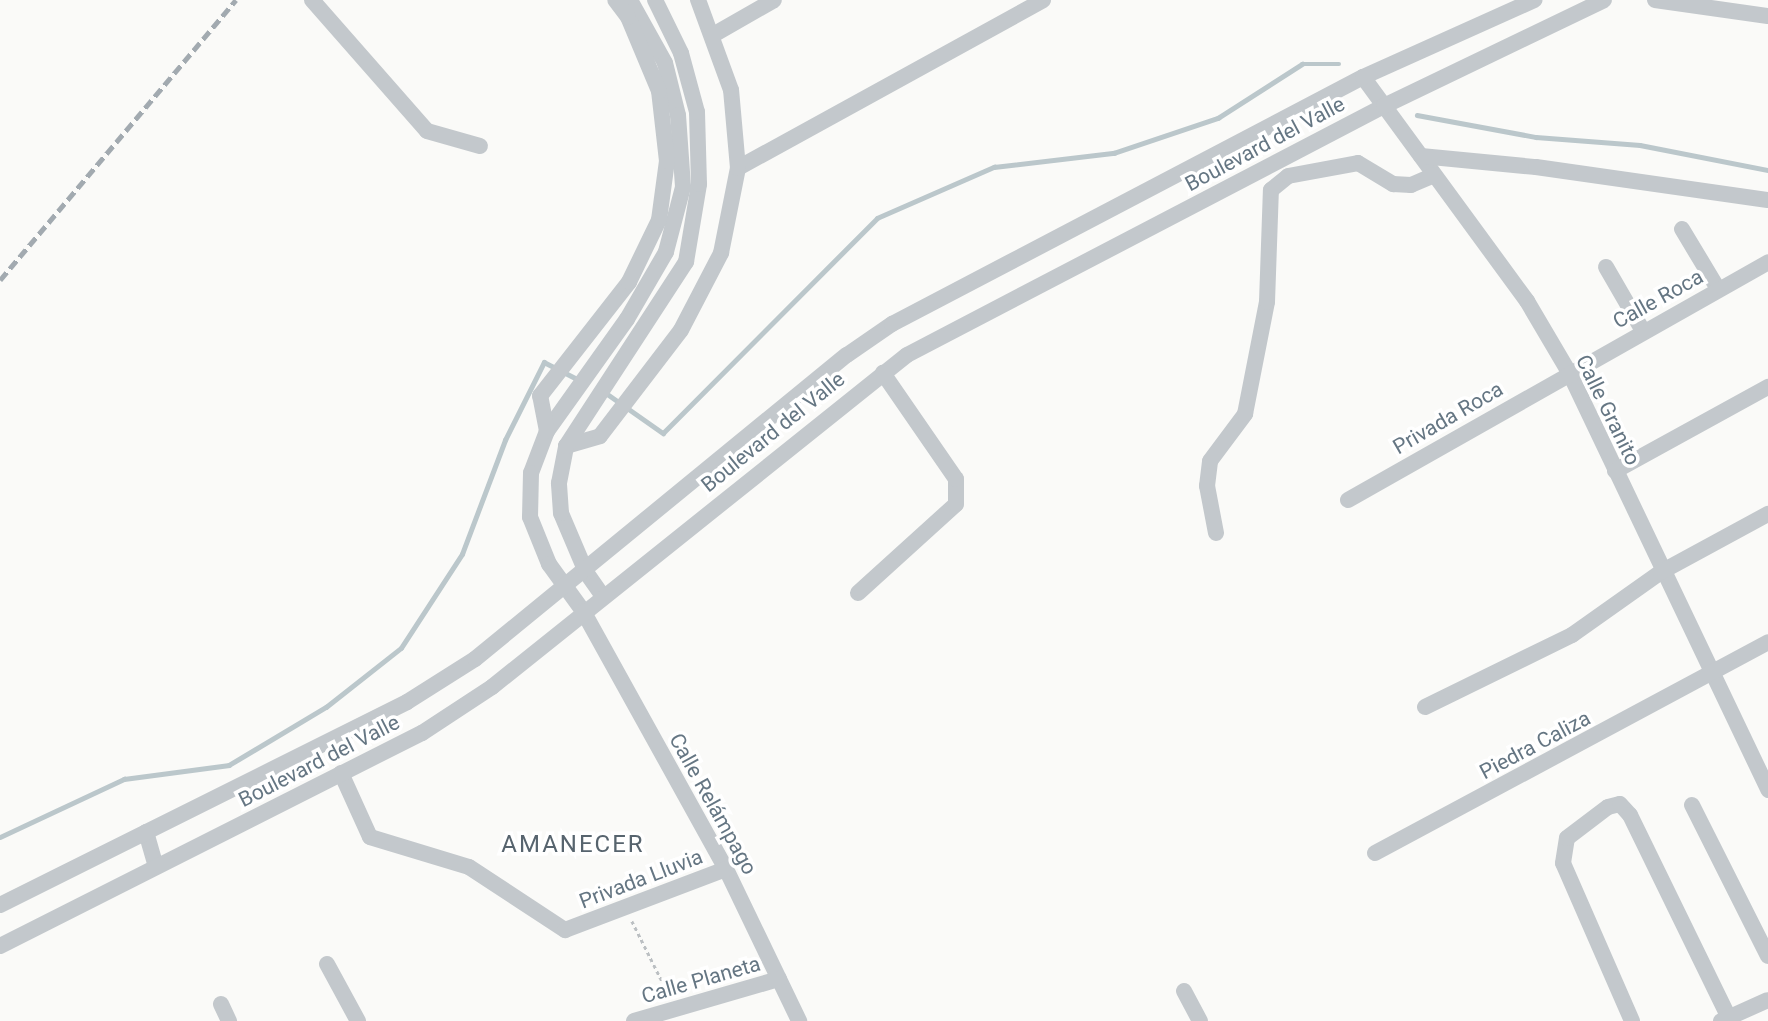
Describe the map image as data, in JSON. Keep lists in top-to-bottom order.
{
  "streets": {
    "street": [
      "Boulevard del Valle",
      "Calle Roca",
      "Calle Granito",
      "Privada Roca",
      "Piedra Caliza",
      "Calle Relámpago",
      "Privada Lluvia",
      "Calle Planeta"
    ]
  },
  "crossings": [
    ["Boulevard del Valle", "Calle Granito"],
    ["Boulevard del Valle", "Calle Relámpago"],
    ["Boulevard del Valle", "Privada Lluvia"],
    ["Calle Roca", "Calle Granito"],
    ["Calle Roca", "Privada Roca"],
    ["Calle Granito", "Privada Roca"],
    ["Calle Granito", "Piedra Caliza"],
    ["Calle Relámpago", "Privada Lluvia"],
    ["Calle Relámpago", "Calle Planeta"]
  ],
  "districts": ["AMANECER"]
}
